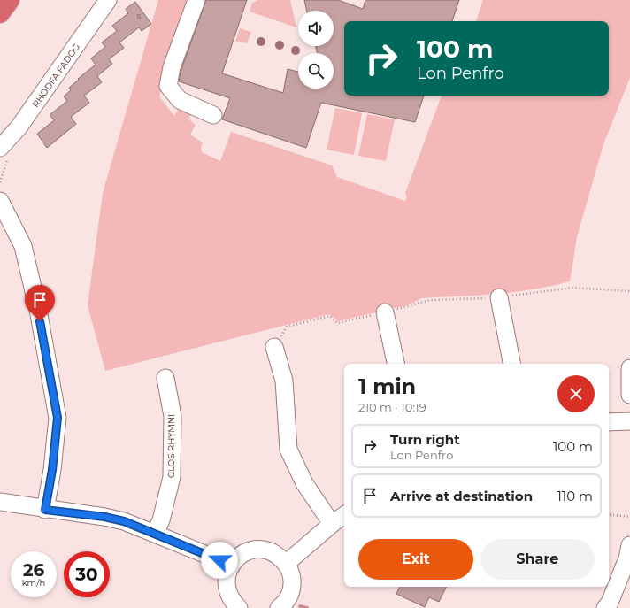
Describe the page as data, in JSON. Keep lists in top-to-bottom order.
{
  "streets": {
    "street": ["RHODFA FADOG", "CLOS RHYMNI"]
  },
  "house_numbers": ["5"],
  "page": {
    "turn": ["100 m", "Lon Penfro"],
    "heading": ["1 min", "210 m · 10:19"],
    "list": [
      {
        "name": "Turn right",
        "note": "Lon Penfro",
        "value": "100 m"
      },
      {
        "name": "Arrive at destination",
        "value": "110 m"
      }
    ],
    "buttons": ["Exit", "Share"],
    "speed": "26 km/h",
    "limit": "30"
  }
}
